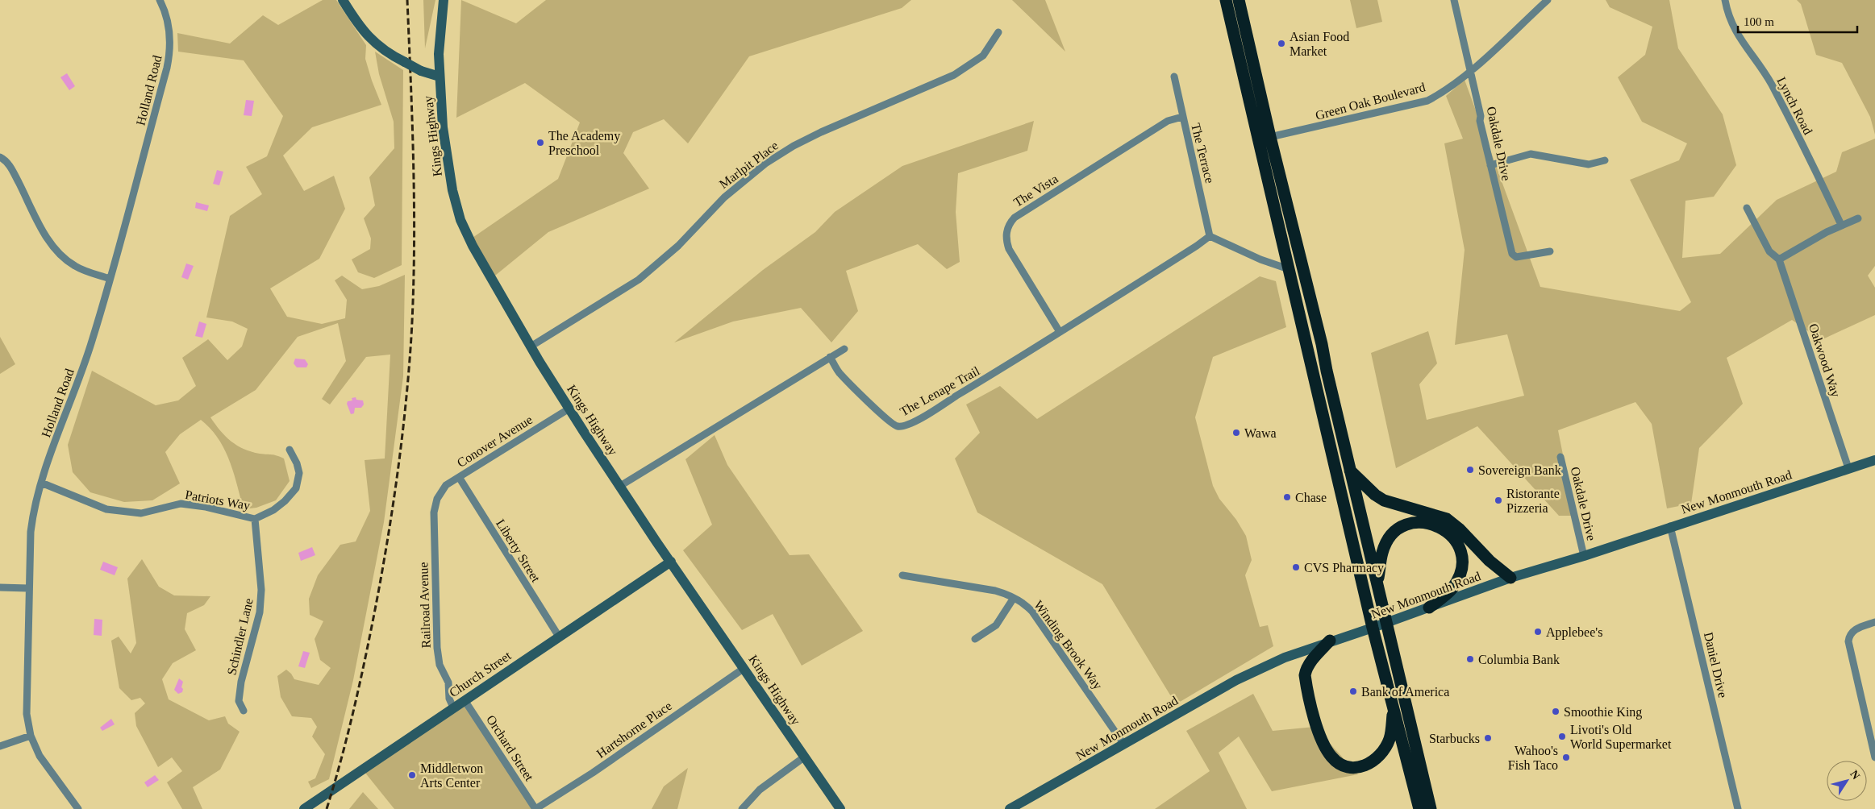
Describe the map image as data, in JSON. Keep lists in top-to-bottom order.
{
  "streets": {
    "main road": ["Kings Highway", "New Monmouth Road", "Church Street"],
    "street": [
      "Holland Road",
      "Green Oak Boulevard",
      "Lynch Road",
      "Oakdale Drive",
      "The Terrace",
      "Marlpit Place",
      "The Vista",
      "Oakwood Way",
      "The Lenape Trail",
      "Conover Avenue",
      "Patriots Way",
      "Liberty Street",
      "Railroad Avenue",
      "Schindler Lane",
      "Winding Brook Way",
      "Daniel Drive",
      "Hartshorne Place",
      "Orchard Street"
    ]
  },
  "crossings": [
    ["Holland Road", "Patriots Way"],
    ["Green Oak Boulevard", "Oakdale Drive"],
    ["Kings Highway", "Marlpit Place"],
    ["Kings Highway", "Conover Avenue"],
    ["Kings Highway", "Church Street"],
    ["Kings Highway", "Hartshorne Place"],
    ["Oakdale Drive", "New Monmouth Road"],
    ["The Terrace", "The Vista"],
    ["The Terrace", "The Lenape Trail"],
    ["The Vista", "The Lenape Trail"],
    ["Oakwood Way", "New Monmouth Road"],
    ["Conover Avenue", "Liberty Street"],
    ["Conover Avenue", "Railroad Avenue"],
    ["New Monmouth Road", "Winding Brook Way"],
    ["New Monmouth Road", "Daniel Drive"],
    ["Patriots Way", "Schindler Lane"],
    ["Liberty Street", "Church Street"],
    ["Railroad Avenue", "Church Street"],
    ["Church Street", "Orchard Street"],
    ["Hartshorne Place", "Orchard Street"]
  ],
  "places": [
    "Asian Food Market",
    "The Academy Preschool",
    "Wawa",
    "Sovereign Bank",
    "Chase",
    "Ristorante Pizzeria",
    "CVS Pharmacy",
    "Applebee's",
    "Columbia Bank",
    "Bank of America",
    "Smoothie King",
    "Livoti's Old World Supermarket",
    "Starbucks",
    "Wahoo's Fish Taco",
    "Middletwon Arts Center"
  ],
  "scale_bar": "100 m",
  "north": "top right"
}
